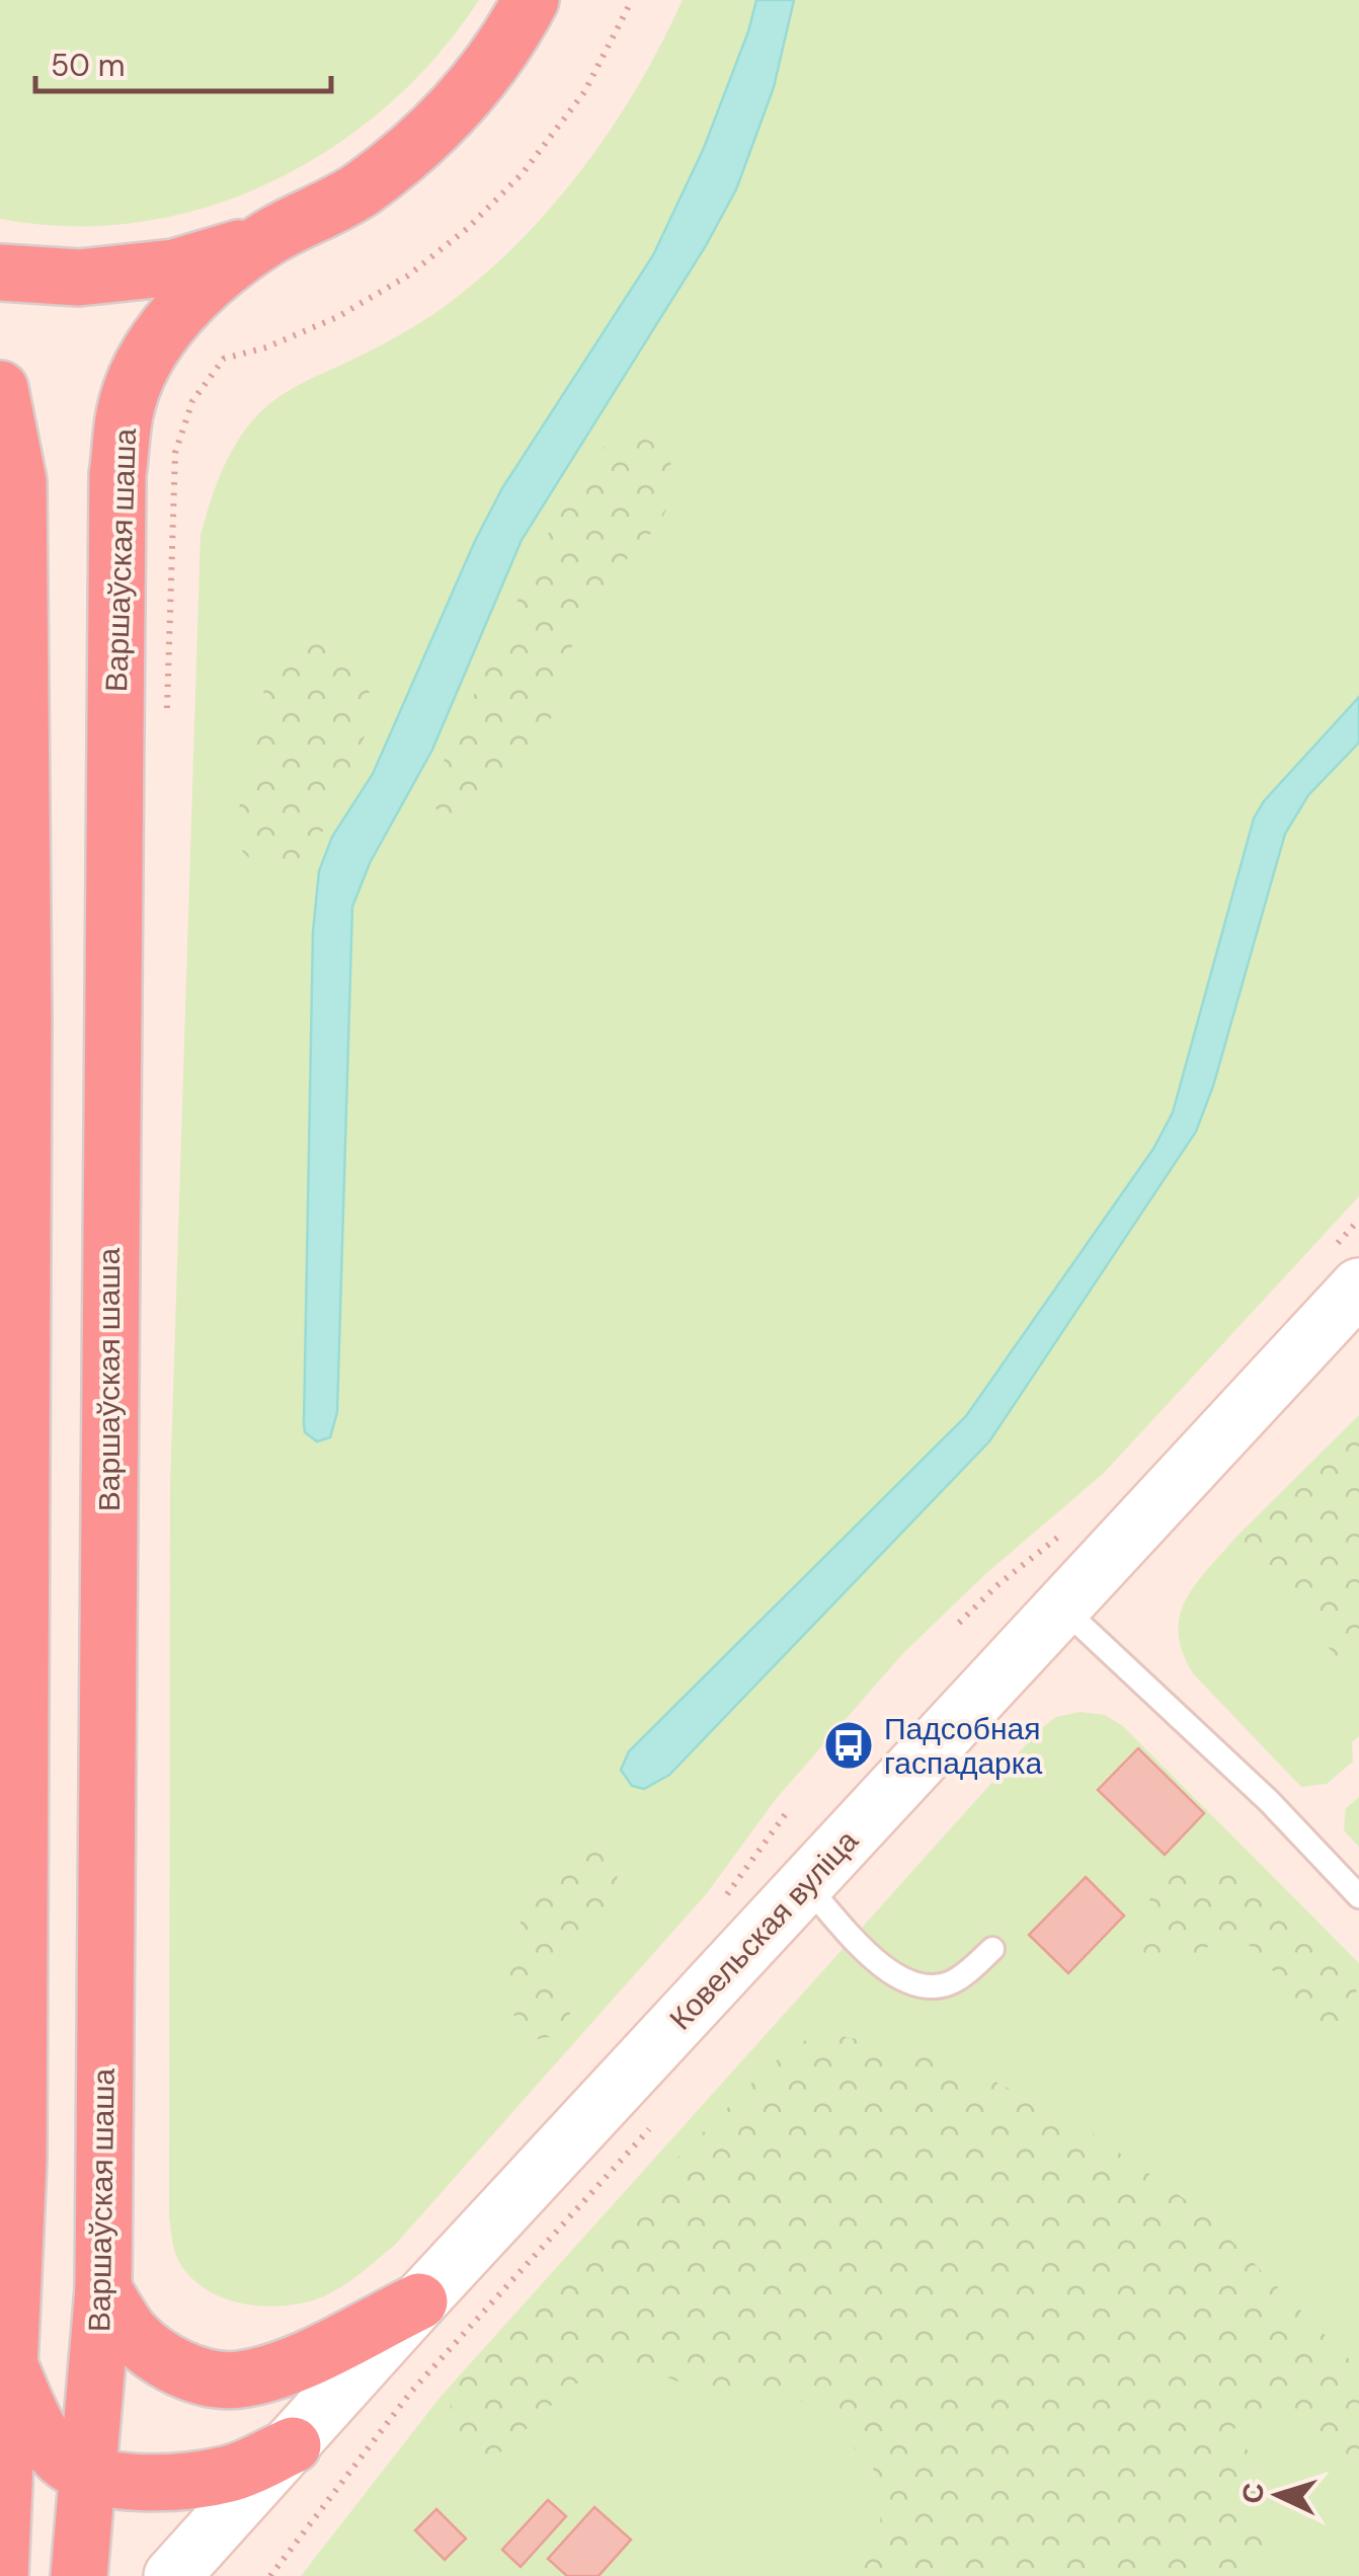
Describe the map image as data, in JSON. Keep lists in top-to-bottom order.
{
  "streets": {
    "highway": ["Варшаўская шаша"],
    "main road": ["Ковельская вуліца"]
  },
  "places": {
    "bus stop": ["Падсобная гаспадарка"]
  },
  "scale_bar": "50 m",
  "north": "left"
}
